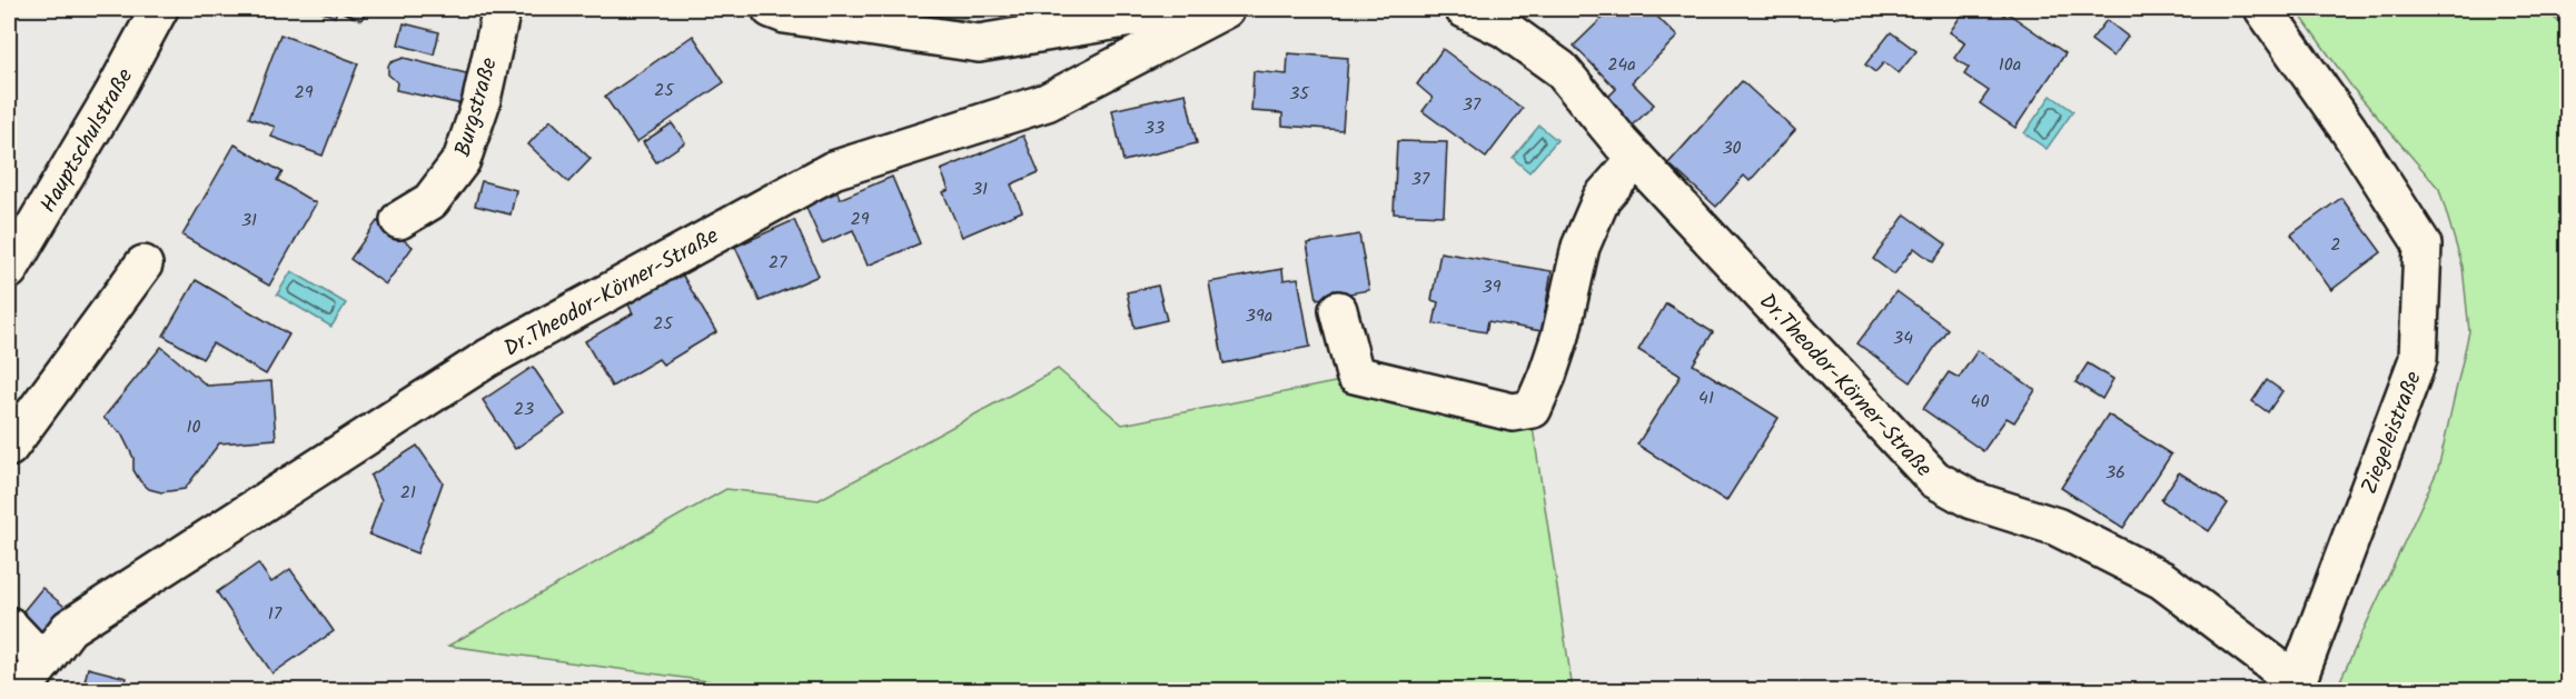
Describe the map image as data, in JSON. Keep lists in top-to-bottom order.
{
  "streets": {
    "street": [
      "Burgstraße",
      "Hauptschulstraße",
      "Dr.Theodor-Körner-Straße",
      "Ziegeleistraße"
    ]
  },
  "crossings": [
    ["Dr.Theodor-Körner-Straße", "Ziegeleistraße"]
  ],
  "house_numbers": [
    "24a",
    "10a",
    "25",
    "29",
    "35",
    "37",
    "33",
    "30",
    "37",
    "31",
    "29",
    "31",
    "2",
    "27",
    "39",
    "39a",
    "25",
    "34",
    "41",
    "40",
    "23",
    "10",
    "36",
    "21",
    "17"
  ]
}
